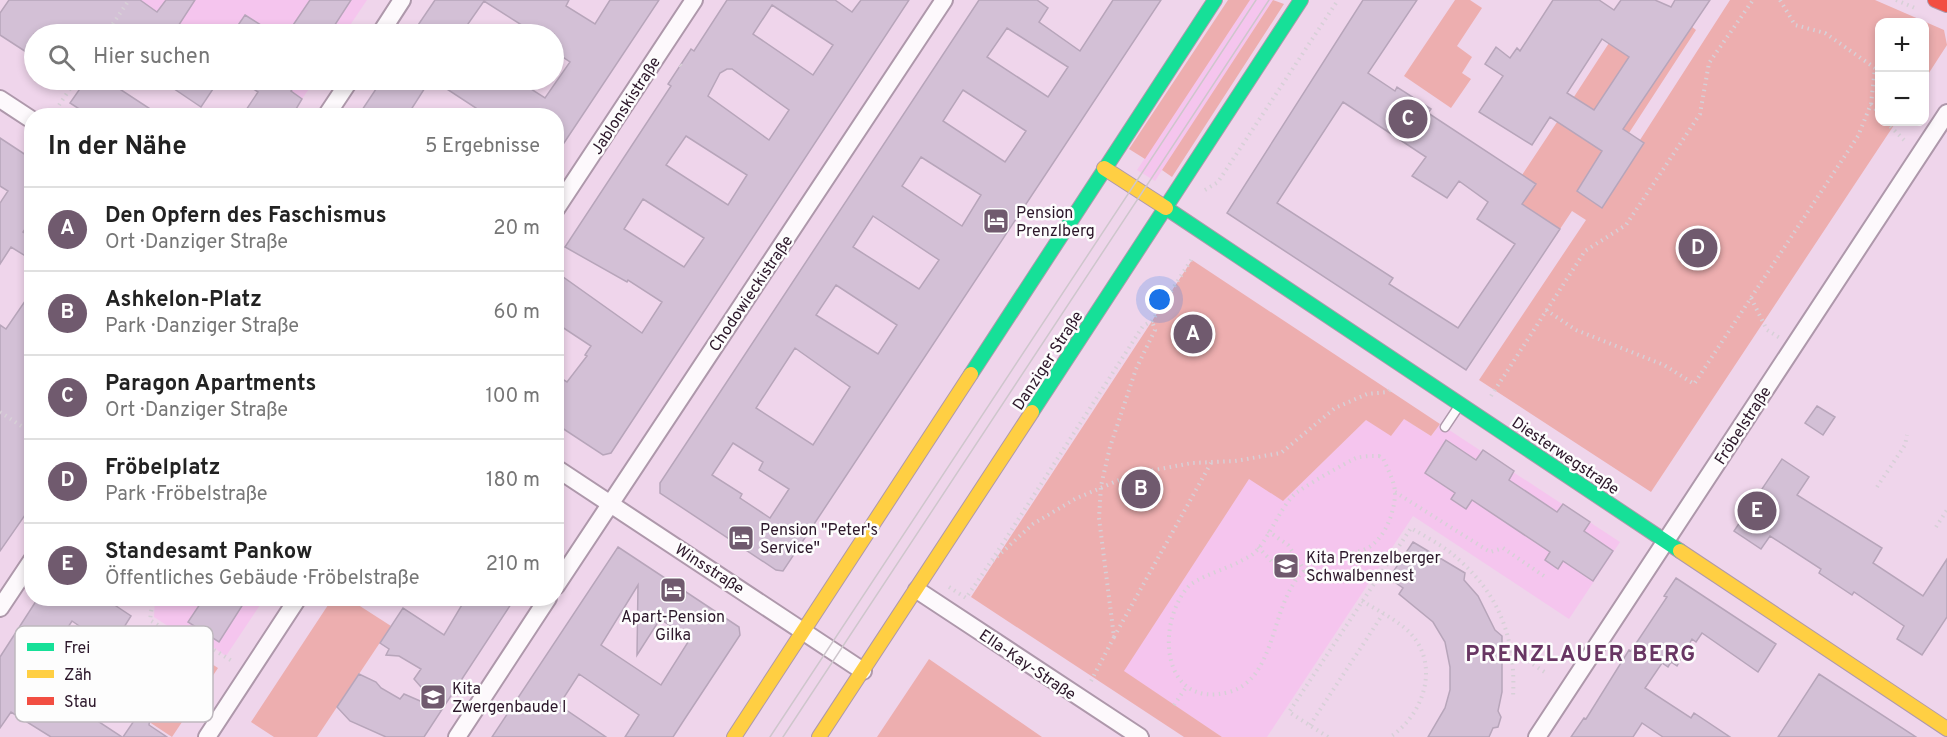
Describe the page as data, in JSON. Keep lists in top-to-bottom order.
{
  "streets": {
    "main road": ["Danziger Straße", "Diesterwegstraße"],
    "street": [
      "Jablonskistraße",
      "Chodowieckistraße",
      "Fröbelstraße",
      "Winsstraße",
      "Ella-Kay-Straße"
    ]
  },
  "crossings": [
    ["Chodowieckistraße", "Winsstraße"],
    ["Danziger Straße", "Diesterwegstraße"],
    ["Danziger Straße", "Winsstraße"],
    ["Danziger Straße", "Ella-Kay-Straße"],
    ["Fröbelstraße", "Diesterwegstraße"]
  ],
  "districts": ["PRENZLAUER BERG"],
  "places": {
    "hotel": ["Pension Prenzlberg", "Pension \"Peter's Service\"", "Apart-Pension Gilka"],
    "school or university": ["Kita Prenzelberger Schwalbennest", "Kita Zwergenbaude I"]
  },
  "legend": ["Frei", "Zäh", "Stau"],
  "page": {
    "map_buttons": ["+", "−"],
    "search": "Hier suchen",
    "pins": [
      "C",
      "D",
      "A",
      "B",
      "E"
    ],
    "heading": ["In der Nähe", "5 Ergebnisse"],
    "list": [
      {
        "mark": "A",
        "name": "Den Opfern des Faschismus",
        "note": "Ort · Danziger Straße",
        "value": "20 m"
      },
      {
        "mark": "B",
        "name": "Ashkelon-Platz",
        "note": "Park · Danziger Straße",
        "value": "60 m"
      },
      {
        "mark": "C",
        "name": "Paragon Apartments",
        "note": "Ort · Danziger Straße",
        "value": "100 m"
      },
      {
        "mark": "D",
        "name": "Fröbelplatz",
        "note": "Park · Fröbelstraße",
        "value": "180 m"
      },
      {
        "mark": "E",
        "name": "Standesamt Pankow",
        "note": "Öffentliches Gebäude · Fröbelstraße",
        "value": "210 m"
      }
    ]
  }
}
